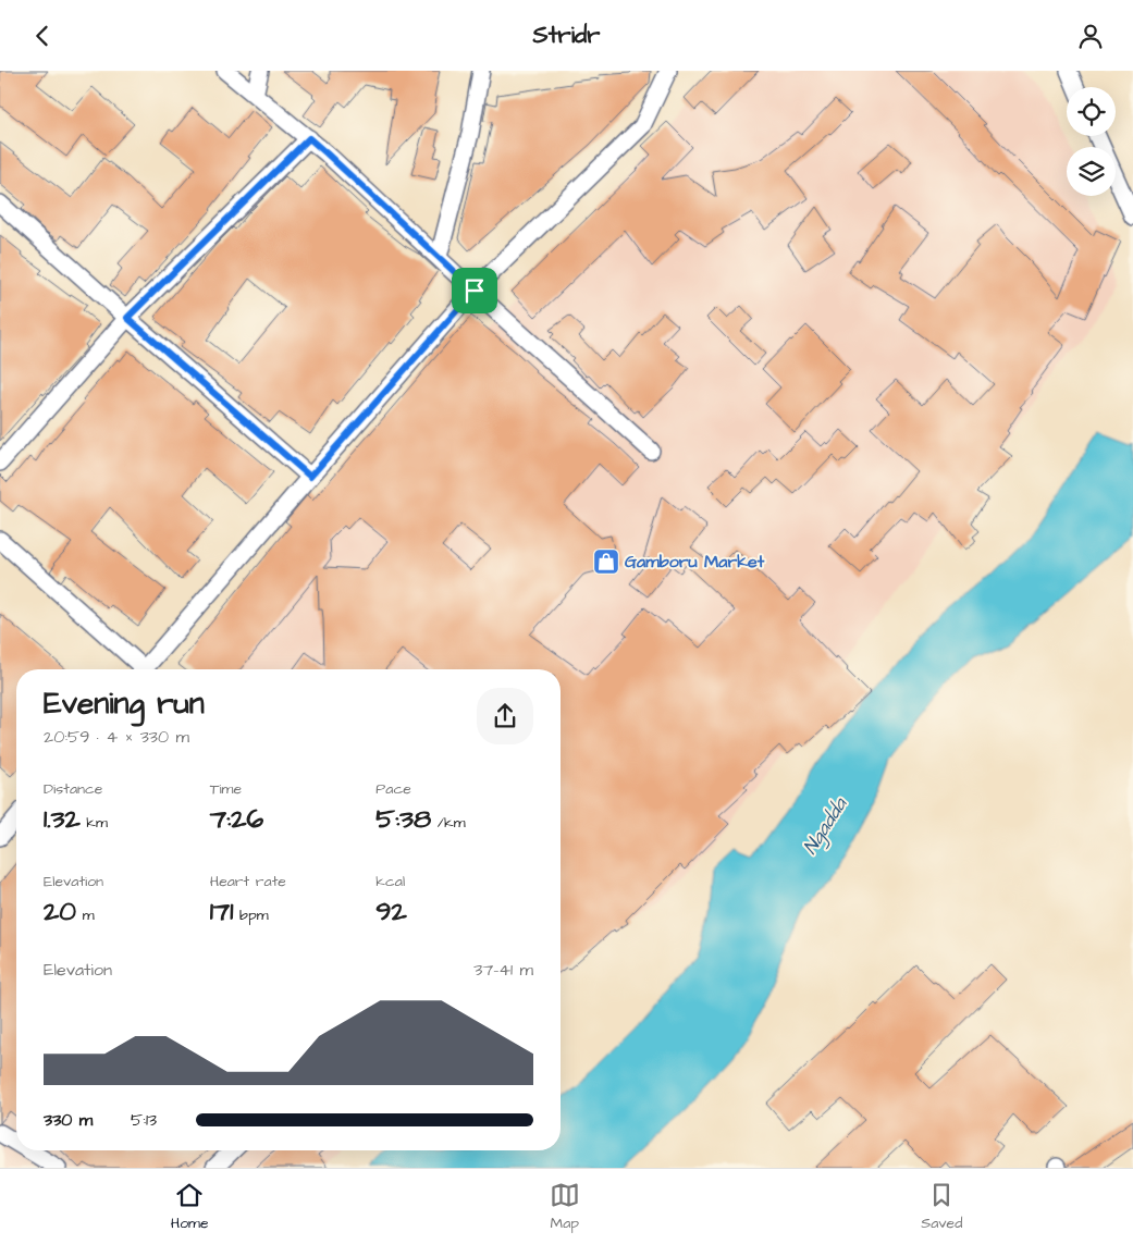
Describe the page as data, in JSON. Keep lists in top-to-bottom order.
{
  "water": ["Ngadda"],
  "places": {
    "shop": ["Gamboru Market"]
  },
  "page": {
    "header": "Stridr",
    "heading": ["Evening run", "20:59 · 4 × 330 m"],
    "stats": [
      ["Distance", "1.32 km"],
      ["Time", "7:26"],
      ["Pace", "5:38 /km"],
      ["Elevation", "20 m"],
      ["Heart rate", "171 bpm"],
      ["kcal", "92"]
    ],
    "chart": ["Elevation", "37–41 m"],
    "list": [
      {
        "name": "330 m",
        "note": "5:13"
      }
    ],
    "tabs": ["Home", "Map", "Saved"]
  }
}
